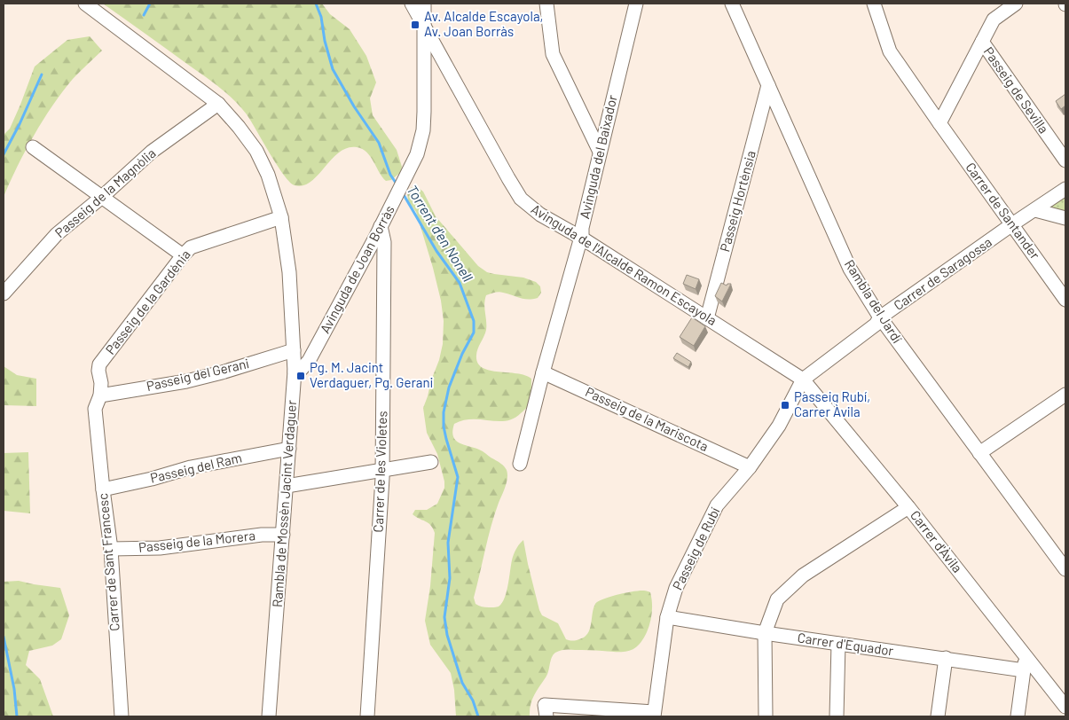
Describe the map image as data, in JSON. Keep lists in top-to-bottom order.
{
  "streets": {
    "street": [
      "Passeig de Sevilla",
      "Avinguda del Baixador",
      "Passeig de la Magnòlia",
      "Passeig Hortènsia",
      "Carrer de Santander",
      "Avinguda de l'Alcalde Ramon Escayola",
      "Avinguda de Joan Borràs",
      "Carrer de Saragossa",
      "Rambla del Jardí",
      "Passeig de la Gardènia",
      "Passeig del Gerani",
      "Passeig de la Mariscota",
      "Passeig del Ram",
      "Carrer de les Violetes",
      "Rambla de Mossèn Jacint Verdaguer",
      "Passeig de la Morera",
      "Carrer d'Àvila",
      "Passeig de Rubí",
      "Carrer de Sant Francesc",
      "Carrer d'Equador"
    ]
  },
  "crossings": [
    ["Avinguda del Baixador", "Avinguda de l'Alcalde Ramon Escayola"],
    ["Avinguda del Baixador", "Passeig de la Mariscota"],
    ["Passeig de la Magnòlia", "Rambla de Mossèn Jacint Verdaguer"],
    ["Passeig Hortènsia", "Avinguda de l'Alcalde Ramon Escayola"],
    ["Passeig Hortènsia", "Rambla del Jardí"],
    ["Carrer de Santander", "Carrer de Saragossa"],
    ["Avinguda de l'Alcalde Ramon Escayola", "Avinguda de Joan Borràs"],
    ["Avinguda de l'Alcalde Ramon Escayola", "Carrer de Saragossa"],
    ["Avinguda de l'Alcalde Ramon Escayola", "Carrer d'Àvila"],
    ["Avinguda de l'Alcalde Ramon Escayola", "Passeig de Rubí"],
    ["Avinguda de Joan Borràs", "Carrer de les Violetes"],
    ["Avinguda de Joan Borràs", "Rambla de Mossèn Jacint Verdaguer"],
    ["Carrer de Saragossa", "Rambla del Jardí"],
    ["Carrer de Saragossa", "Carrer d'Àvila"],
    ["Carrer de Saragossa", "Passeig de Rubí"],
    ["Passeig de la Gardènia", "Passeig del Gerani"],
    ["Passeig de la Gardènia", "Rambla de Mossèn Jacint Verdaguer"],
    ["Passeig de la Gardènia", "Carrer de Sant Francesc"],
    ["Passeig del Gerani", "Rambla de Mossèn Jacint Verdaguer"],
    ["Passeig del Gerani", "Carrer de Sant Francesc"],
    ["Passeig de la Mariscota", "Passeig de Rubí"],
    ["Passeig del Ram", "Rambla de Mossèn Jacint Verdaguer"],
    ["Passeig del Ram", "Carrer de Sant Francesc"],
    ["Rambla de Mossèn Jacint Verdaguer", "Passeig de la Morera"],
    ["Passeig de la Morera", "Carrer de Sant Francesc"],
    ["Carrer d'Àvila", "Passeig de Rubí"],
    ["Carrer d'Àvila", "Carrer d'Equador"],
    ["Passeig de Rubí", "Carrer d'Equador"]
  ],
  "water": ["Torrent d'en Nonell"],
  "places": {
    "transit": ["Av. Alcalde Escayola, Av. Joan Borràs", "Pg. M. Jacint Verdaguer, Pg. Gerani", "Passeig Rubí, Carrer Àvila"]
  }
}
